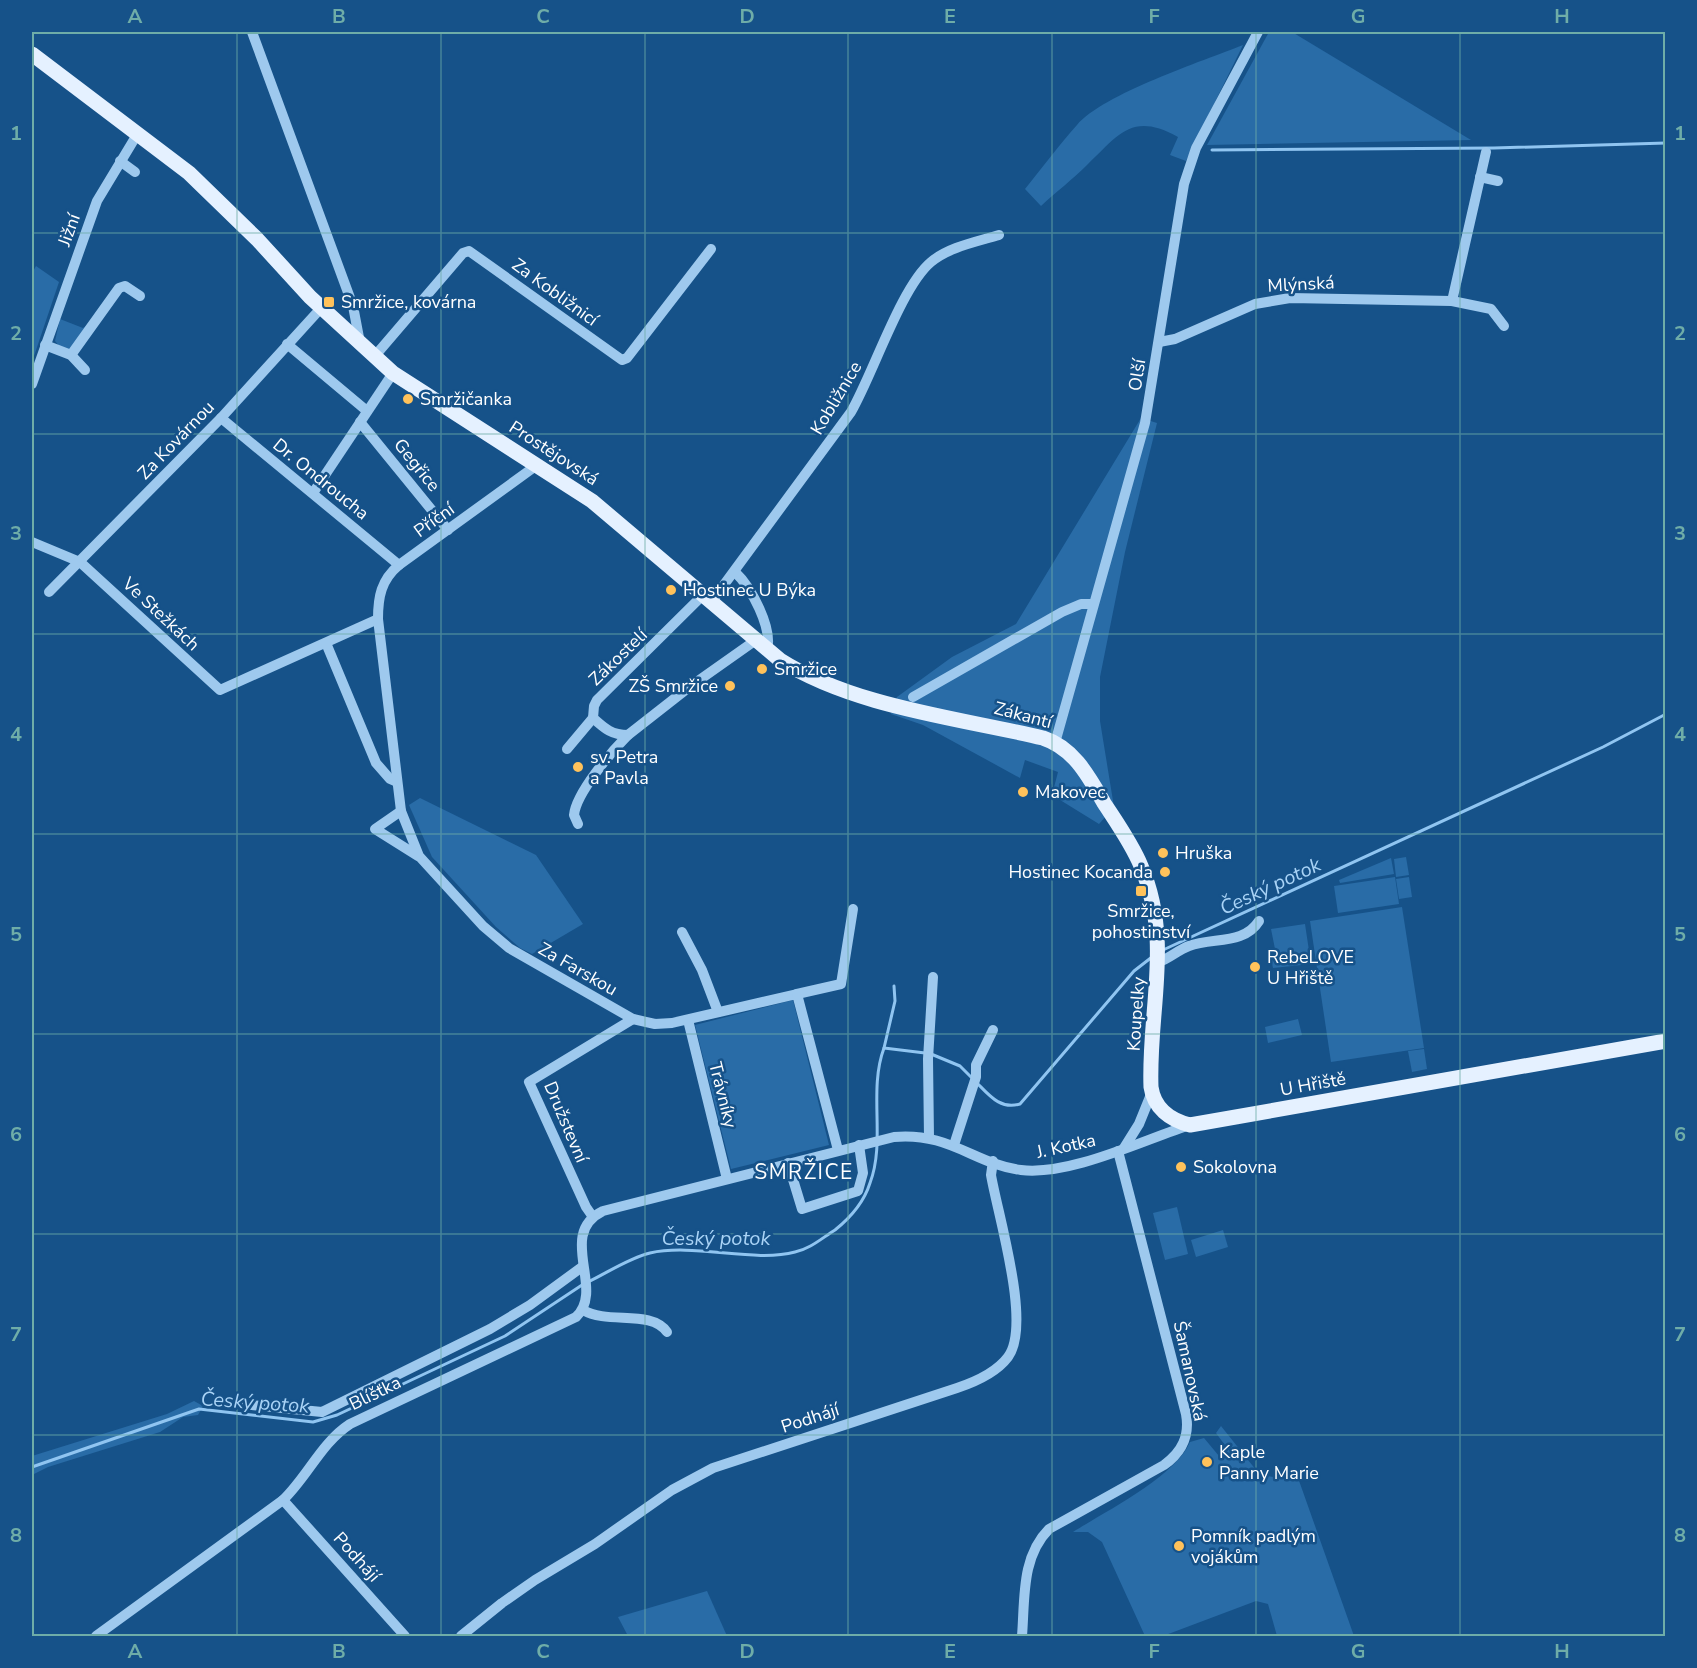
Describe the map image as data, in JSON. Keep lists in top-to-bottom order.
{
  "streets": {
    "main road": [
      "Prostějovská",
      "Zákantí",
      "Koupelky",
      "U Hřiště"
    ],
    "street": [
      "Jižní",
      "Mlýnská",
      "Za Kobližnicí",
      "Olší",
      "Kobližnice",
      "Za Kovárnou",
      "Gegřice",
      "Dr. Ondroucha",
      "Příční",
      "Ve Stežkách",
      "Zákostelí",
      "Za Farskou",
      "Trávníky",
      "Družstevní",
      "J. Kotka",
      "Šamanovská",
      "Blíšťka",
      "Podhájí"
    ]
  },
  "crossings": [
    ["Jižní", "Prostějovská"],
    ["Mlýnská", "Olší"],
    ["Za Kobližnicí", "Prostějovská"],
    ["Olší", "Zákantí"],
    ["Kobližnice", "Prostějovská"],
    ["Kobližnice", "Zákostelí"],
    ["Za Kovárnou", "Prostějovská"],
    ["Za Kovárnou", "Dr. Ondroucha"],
    ["Za Kovárnou", "Ve Stežkách"],
    ["Prostějovská", "Příční"],
    ["Prostějovská", "Zákostelí"],
    ["Prostějovská", "Zákantí"],
    ["Gegřice", "Příční"],
    ["Dr. Ondroucha", "Příční"],
    ["Příční", "Za Farskou"],
    ["Zákantí", "Koupelky"],
    ["Za Farskou", "Trávníky"],
    ["Za Farskou", "Družstevní"],
    ["Koupelky", "J. Kotka"],
    ["Koupelky", "Šamanovská"],
    ["J. Kotka", "Šamanovská"],
    ["J. Kotka", "Podhájí"],
    ["Blíšťka", "Podhájí"]
  ],
  "districts": ["SMRŽICE"],
  "water": ["Český potok"],
  "places": {
    "transit": ["Smržice, kovárna", "Smržice, pohostinství"],
    "other": [
      "Smržičanka",
      "Hostinec U Býka",
      "Smržice",
      "ZŠ Smržice",
      "sv. Petra a Pavla",
      "Makovec",
      "Hruška",
      "Hostinec Kocanda",
      "RebeLOVE U Hřiště",
      "Sokolovna",
      "Kaple Panny Marie",
      "Pomník padlým vojákům"
    ]
  },
  "grid": {
    "columns": [
      "A",
      "B",
      "C",
      "D",
      "E",
      "F",
      "G",
      "H"
    ],
    "rows": [
      "1",
      "2",
      "3",
      "4",
      "5",
      "6",
      "7",
      "8"
    ]
  }
}
